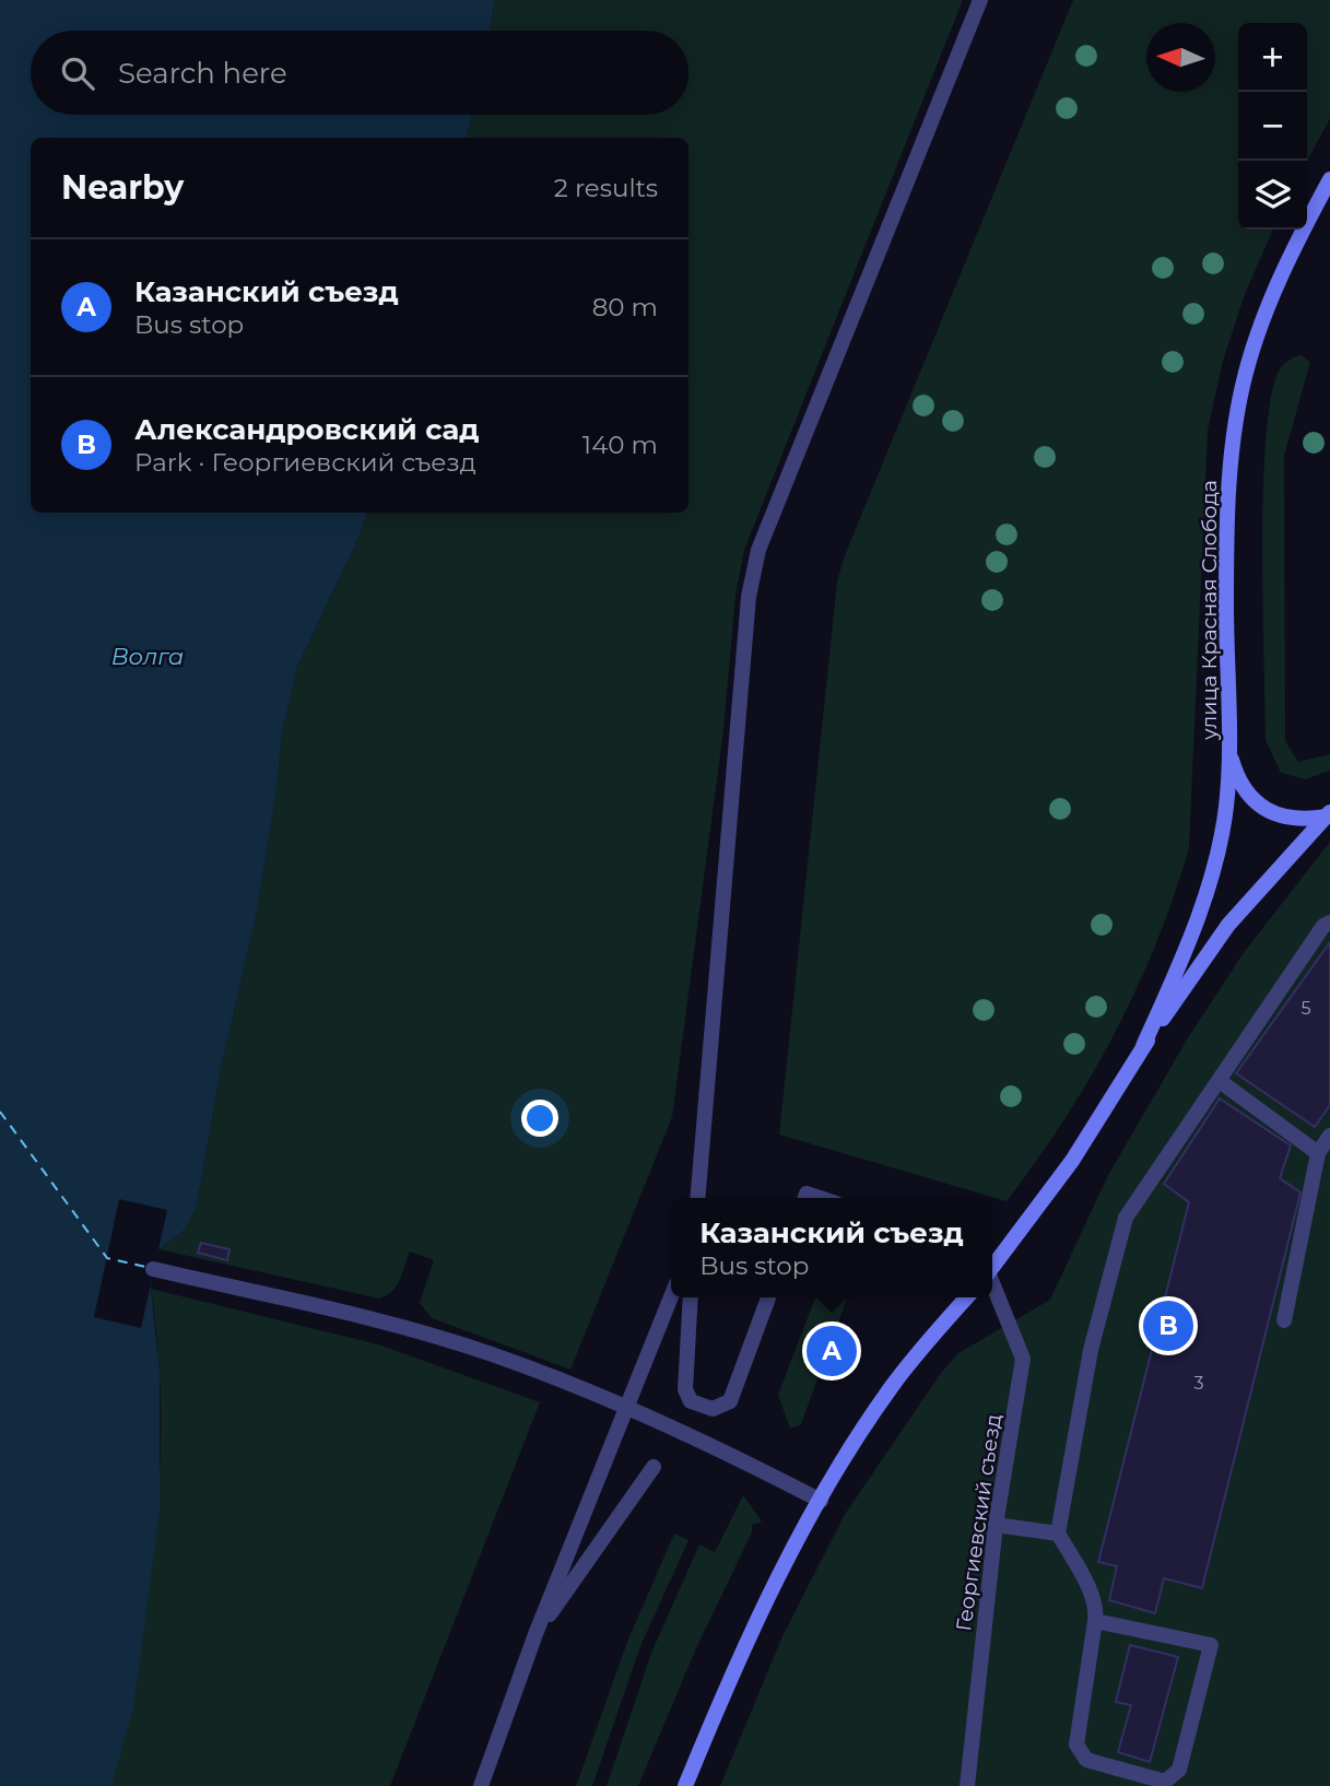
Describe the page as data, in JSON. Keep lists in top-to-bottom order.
{
  "streets": {
    "main road": ["улица Красная Слобода"],
    "street": ["Георгиевский съезд"]
  },
  "water": ["Волга"],
  "house_numbers": ["5", "3"],
  "north": "left",
  "page": {
    "map_buttons": ["+", "−"],
    "search": "Search here",
    "heading": ["Nearby", "2 results"],
    "list": [
      {
        "mark": "A",
        "name": "Казанский съезд",
        "note": "Bus stop",
        "value": "80 m"
      },
      {
        "mark": "B",
        "name": "Александровский сад",
        "note": "Park · Георгиевский съезд",
        "value": "140 m"
      }
    ],
    "popup": ["Казанский съезд", "Bus stop"],
    "pins": ["B", "A"]
  }
}
